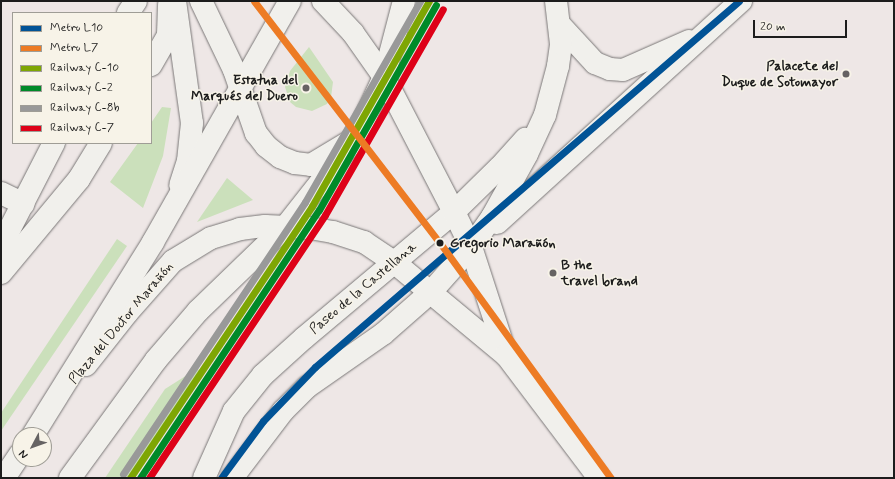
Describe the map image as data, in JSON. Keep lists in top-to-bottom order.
{
  "streets": {
    "main road": ["Paseo de la Castellana", "Plaza del Doctor Marañón"]
  },
  "crossings": [
    ["Paseo de la Castellana", "Plaza del Doctor Marañón"]
  ],
  "places": [
    "Palacete del Duque de Sotomayor",
    "Estatua del Marqués del Duero",
    "Gregorio Marañón",
    "B the travel brand"
  ],
  "lines": [
    "metro line L10",
    "metro line L7",
    "rail line C-10",
    "rail line C-8b",
    "rail line C-2",
    "rail line C-7"
  ],
  "legend": [
    "Metro L10",
    "Metro L7",
    "Railway C-10",
    "Railway C-2",
    "Railway C-8b",
    "Railway C-7"
  ],
  "scale_bar": "20 m",
  "north": "bottom left"
}
